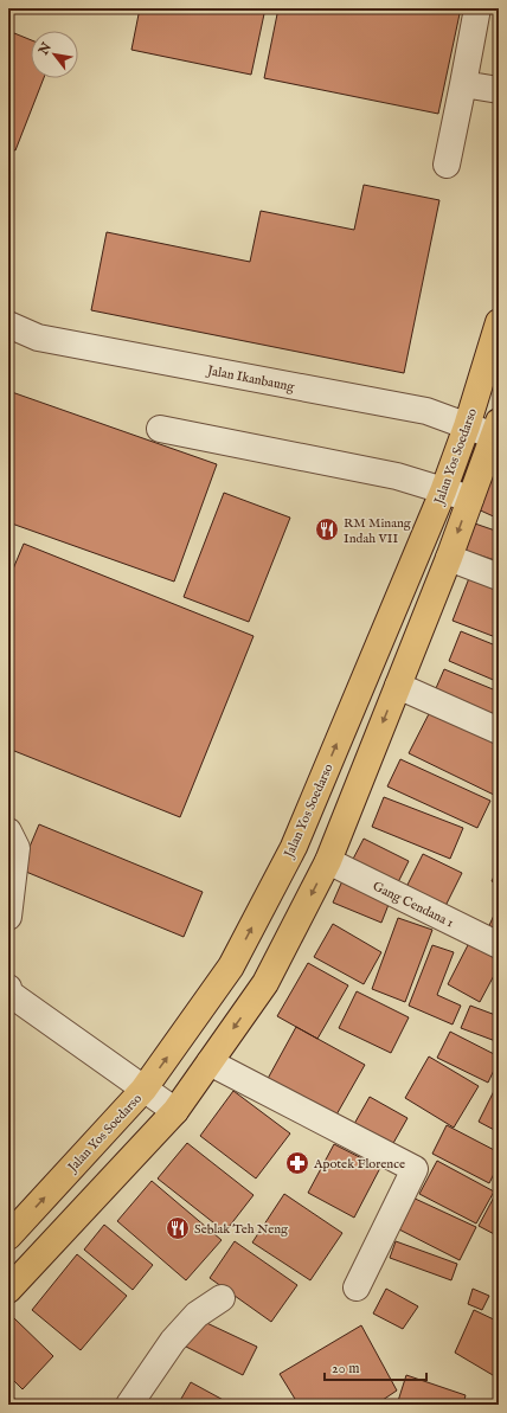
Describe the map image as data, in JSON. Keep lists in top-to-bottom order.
{
  "streets": {
    "highway": ["Jalan Yos Soedarso"],
    "street": ["Jalan Ikanbaung", "Gang Cendana 1"]
  },
  "crossings": [
    ["Jalan Ikanbaung", "Jalan Yos Soedarso"]
  ],
  "places": {
    "restaurant": ["RM Minang Indah VII", "Seblak Teh Neng"],
    "pharmacy": ["Apotek Florence"]
  },
  "scale_bar": "20 m",
  "north": "top left"
}
